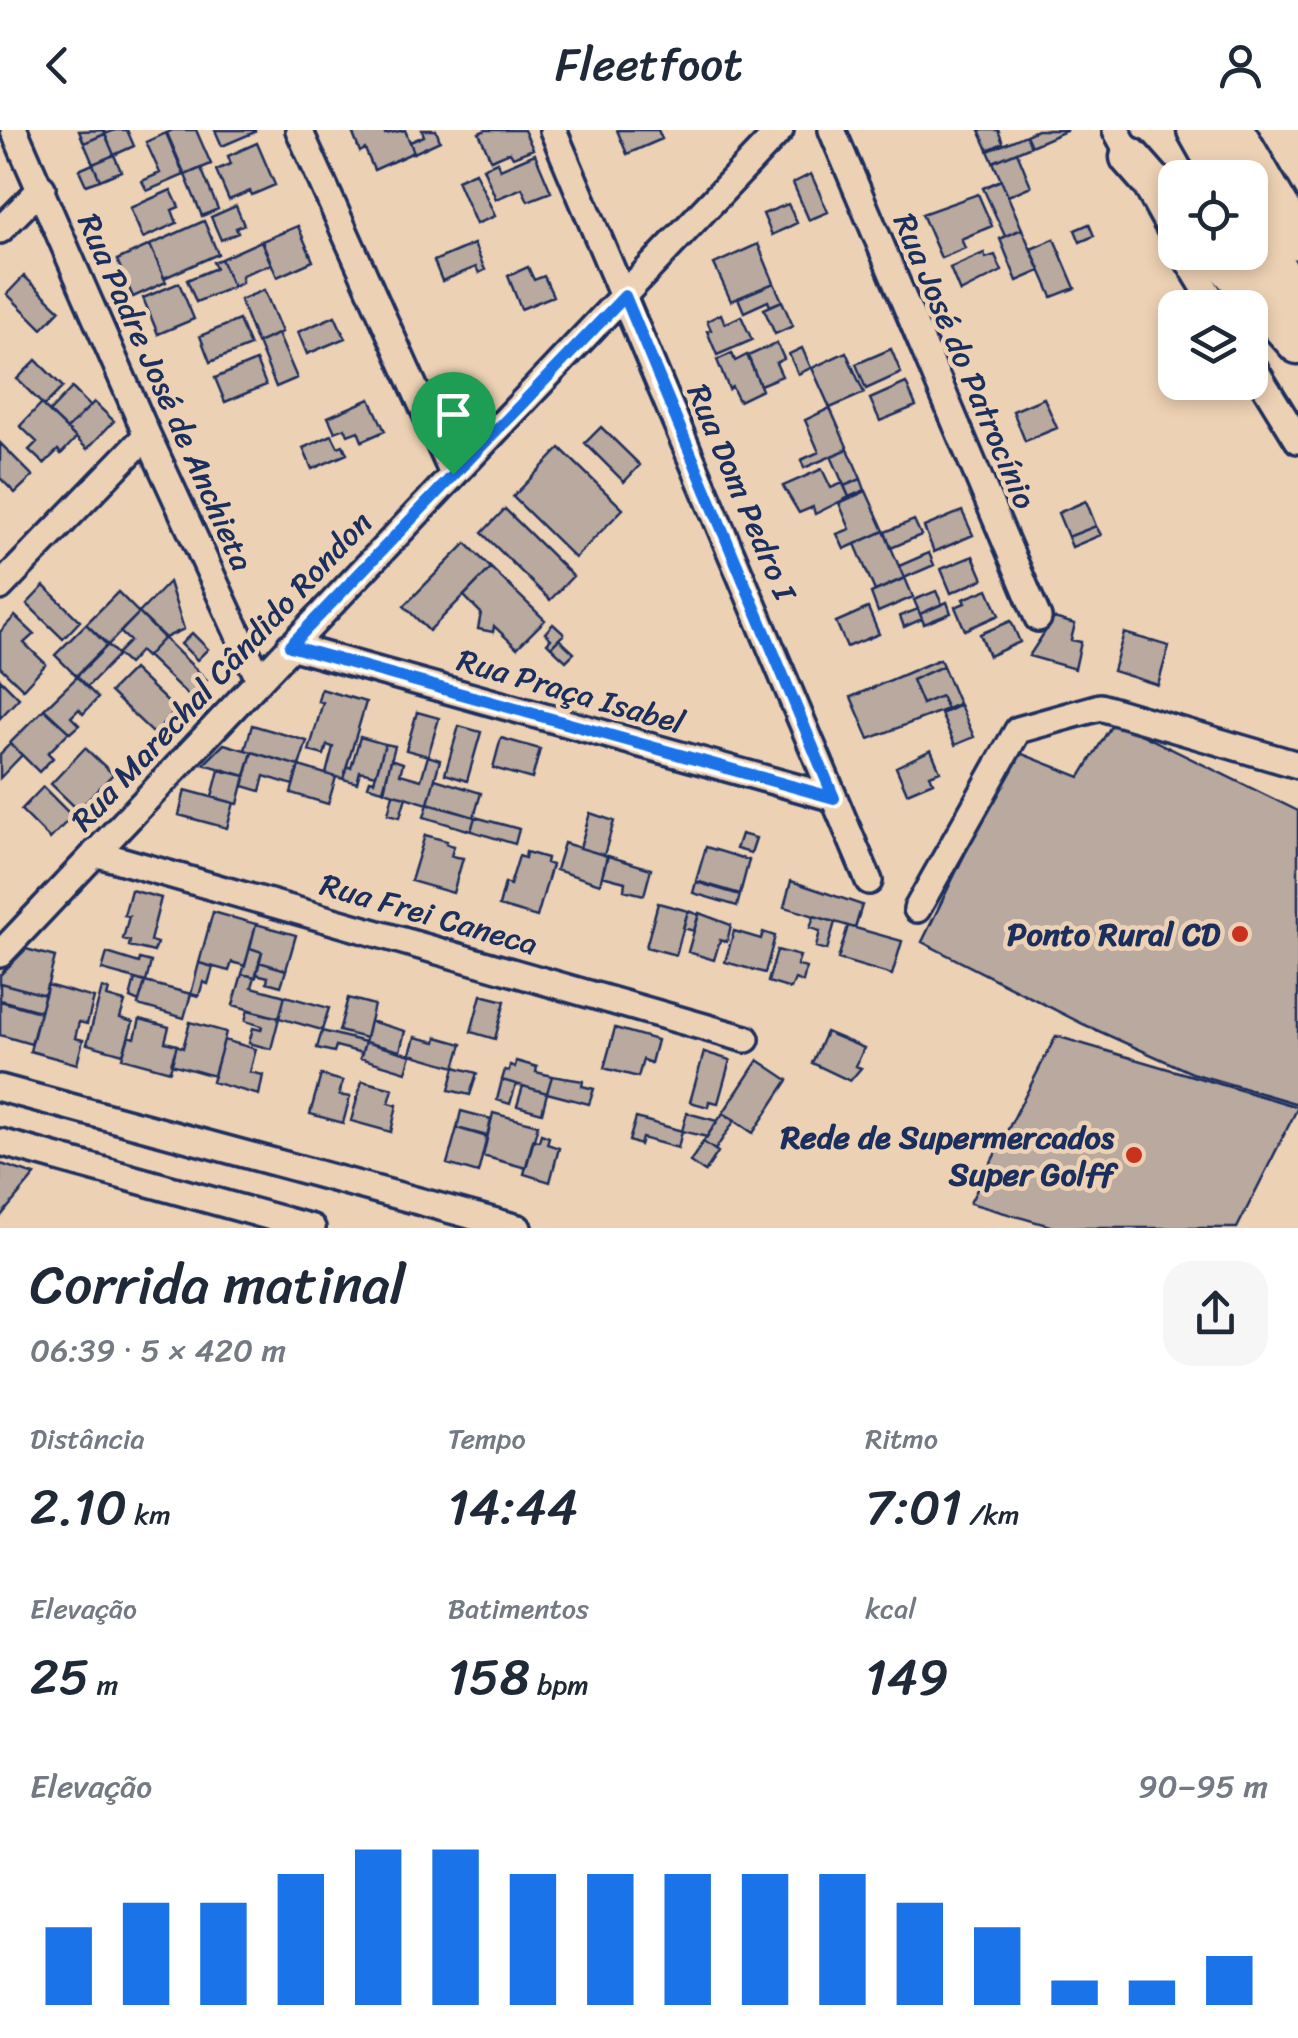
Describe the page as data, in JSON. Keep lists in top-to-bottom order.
{
  "streets": {
    "street": [
      "Rua José do Patrocínio",
      "Rua Padre José de Anchieta",
      "Rua Dom Pedro I",
      "Rua Marechal Cândido Rondon",
      "Rua Praça Isabel",
      "Rua Frei Caneca"
    ]
  },
  "crossings": [
    ["Rua Padre José de Anchieta", "Rua Marechal Cândido Rondon"],
    ["Rua Dom Pedro I", "Rua Marechal Cândido Rondon"],
    ["Rua Dom Pedro I", "Rua Praça Isabel"],
    ["Rua Marechal Cândido Rondon", "Rua Praça Isabel"],
    ["Rua Marechal Cândido Rondon", "Rua Frei Caneca"]
  ],
  "places": ["Ponto Rural CD", "Rede de Supermercados Super Golff"],
  "page": {
    "header": "Fleetfoot",
    "heading": ["Corrida matinal", "06:39 · 5 × 420 m"],
    "stats": [
      ["Distância", "2.10 km"],
      ["Tempo", "14:44"],
      ["Ritmo", "7:01 /km"],
      ["Elevação", "25 m"],
      ["Batimentos", "158 bpm"],
      ["kcal", "149"]
    ],
    "chart": ["Elevação", "90–95 m"]
  }
}
